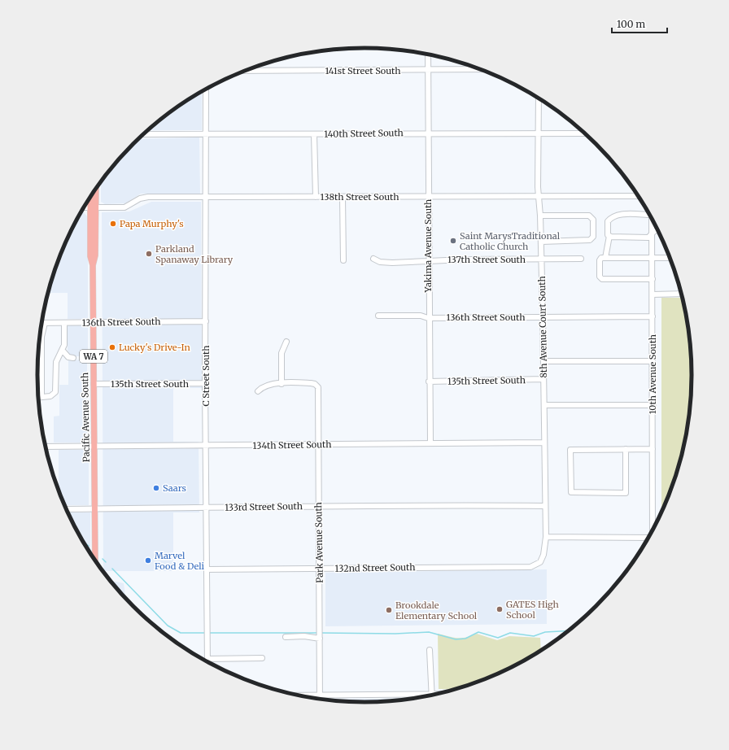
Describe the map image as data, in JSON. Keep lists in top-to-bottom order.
{
  "streets": {
    "main road": ["WA 7", "Pacific Avenue South"],
    "street": [
      "141st Street South",
      "140th Street South",
      "138th Street South",
      "Yakima Avenue South",
      "137th Street South",
      "136th Street South",
      "8th Avenue Court South",
      "10th Avenue South",
      "C Street South",
      "135th Street South",
      "134th Street South",
      "133rd Street South",
      "Park Avenue South",
      "132nd Street South"
    ]
  },
  "crossings": [
    ["141st Street South", "Yakima Avenue South"],
    ["140th Street South", "Yakima Avenue South"],
    ["140th Street South", "8th Avenue Court South"],
    ["140th Street South", "C Street South"],
    ["138th Street South", "Yakima Avenue South"],
    ["138th Street South", "8th Avenue Court South"],
    ["138th Street South", "C Street South"],
    ["138th Street South", "Pacific Avenue South"],
    ["Yakima Avenue South", "137th Street South"],
    ["Yakima Avenue South", "136th Street South"],
    ["Yakima Avenue South", "135th Street South"],
    ["Yakima Avenue South", "134th Street South"],
    ["137th Street South", "8th Avenue Court South"],
    ["136th Street South", "8th Avenue Court South"],
    ["136th Street South", "10th Avenue South"],
    ["136th Street South", "C Street South"],
    ["136th Street South", "Pacific Avenue South"],
    ["8th Avenue Court South", "135th Street South"],
    ["8th Avenue Court South", "134th Street South"],
    ["8th Avenue Court South", "133rd Street South"],
    ["8th Avenue Court South", "132nd Street South"],
    ["C Street South", "135th Street South"],
    ["C Street South", "134th Street South"],
    ["C Street South", "133rd Street South"],
    ["C Street South", "132nd Street South"],
    ["135th Street South", "Pacific Avenue South"],
    ["Pacific Avenue South", "134th Street South"],
    ["Pacific Avenue South", "133rd Street South"],
    ["134th Street South", "Park Avenue South"],
    ["133rd Street South", "Park Avenue South"],
    ["Park Avenue South", "132nd Street South"]
  ],
  "places": [
    "Papa Murphy's",
    "Saint MarysTraditional Catholic Church",
    "Parkland Spanaway Library",
    "Lucky's Drive-In",
    "Saars",
    "Marvel Food & Deli",
    "GATES High School",
    "Brookdale Elementary School"
  ],
  "scale_bar": "100 m"
}
